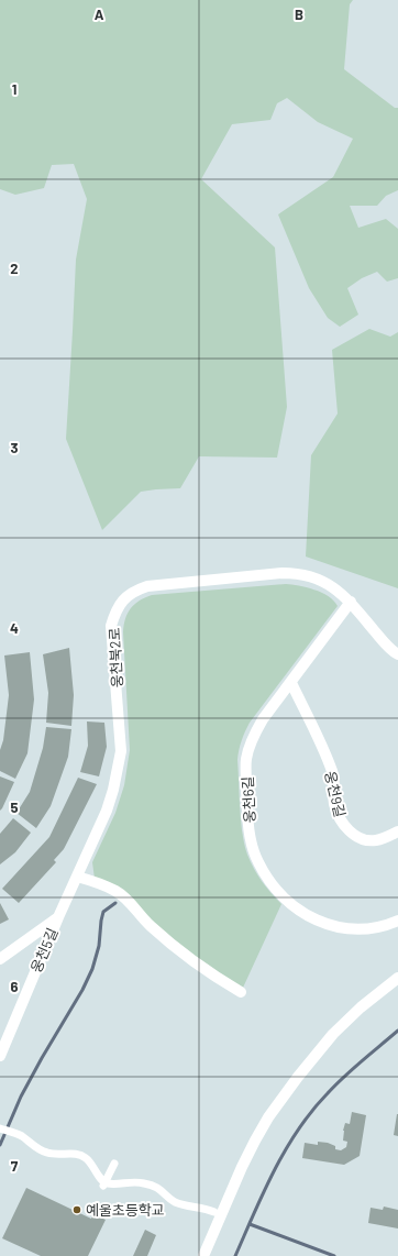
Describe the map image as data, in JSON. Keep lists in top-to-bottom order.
{
  "streets": {
    "street": [
      "웅천북2로",
      "웅천9길",
      "웅천6길",
      "웅천5길"
    ]
  },
  "crossings": [
    ["웅천북2로", "웅천6길"],
    ["웅천북2로", "웅천5길"],
    ["웅천9길", "웅천6길"]
  ],
  "places": ["예울초등학교"],
  "grid": {
    "columns": ["A", "B"],
    "rows": [
      "1",
      "2",
      "3",
      "4",
      "5",
      "6",
      "7"
    ]
  }
}
